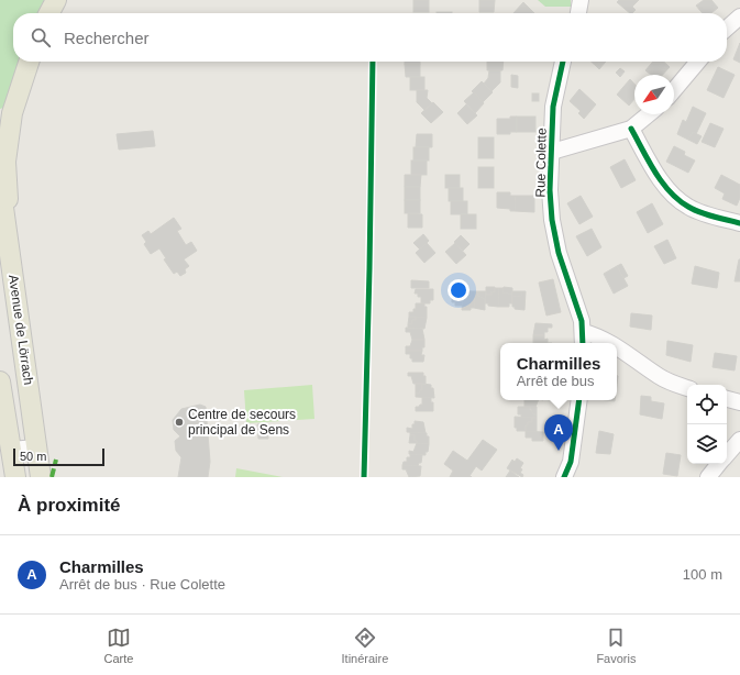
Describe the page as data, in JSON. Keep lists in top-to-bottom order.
{
  "streets": {
    "main road": ["Avenue de Lörrach"],
    "street": ["Rue Colette"]
  },
  "places": ["Centre de secours principal de Sens"],
  "scale_bar": "50 m",
  "north": "bottom left",
  "page": {
    "search": "Rechercher",
    "popup": ["Charmilles", "Arrêt de bus"],
    "pins": "A",
    "scale": "50 m",
    "heading": "À proximité",
    "list": [
      {
        "mark": "A",
        "name": "Charmilles",
        "note": "Arrêt de bus · Rue Colette",
        "value": "100 m"
      }
    ],
    "nav": ["Carte", "Itinéraire", "Favoris"]
  }
}
